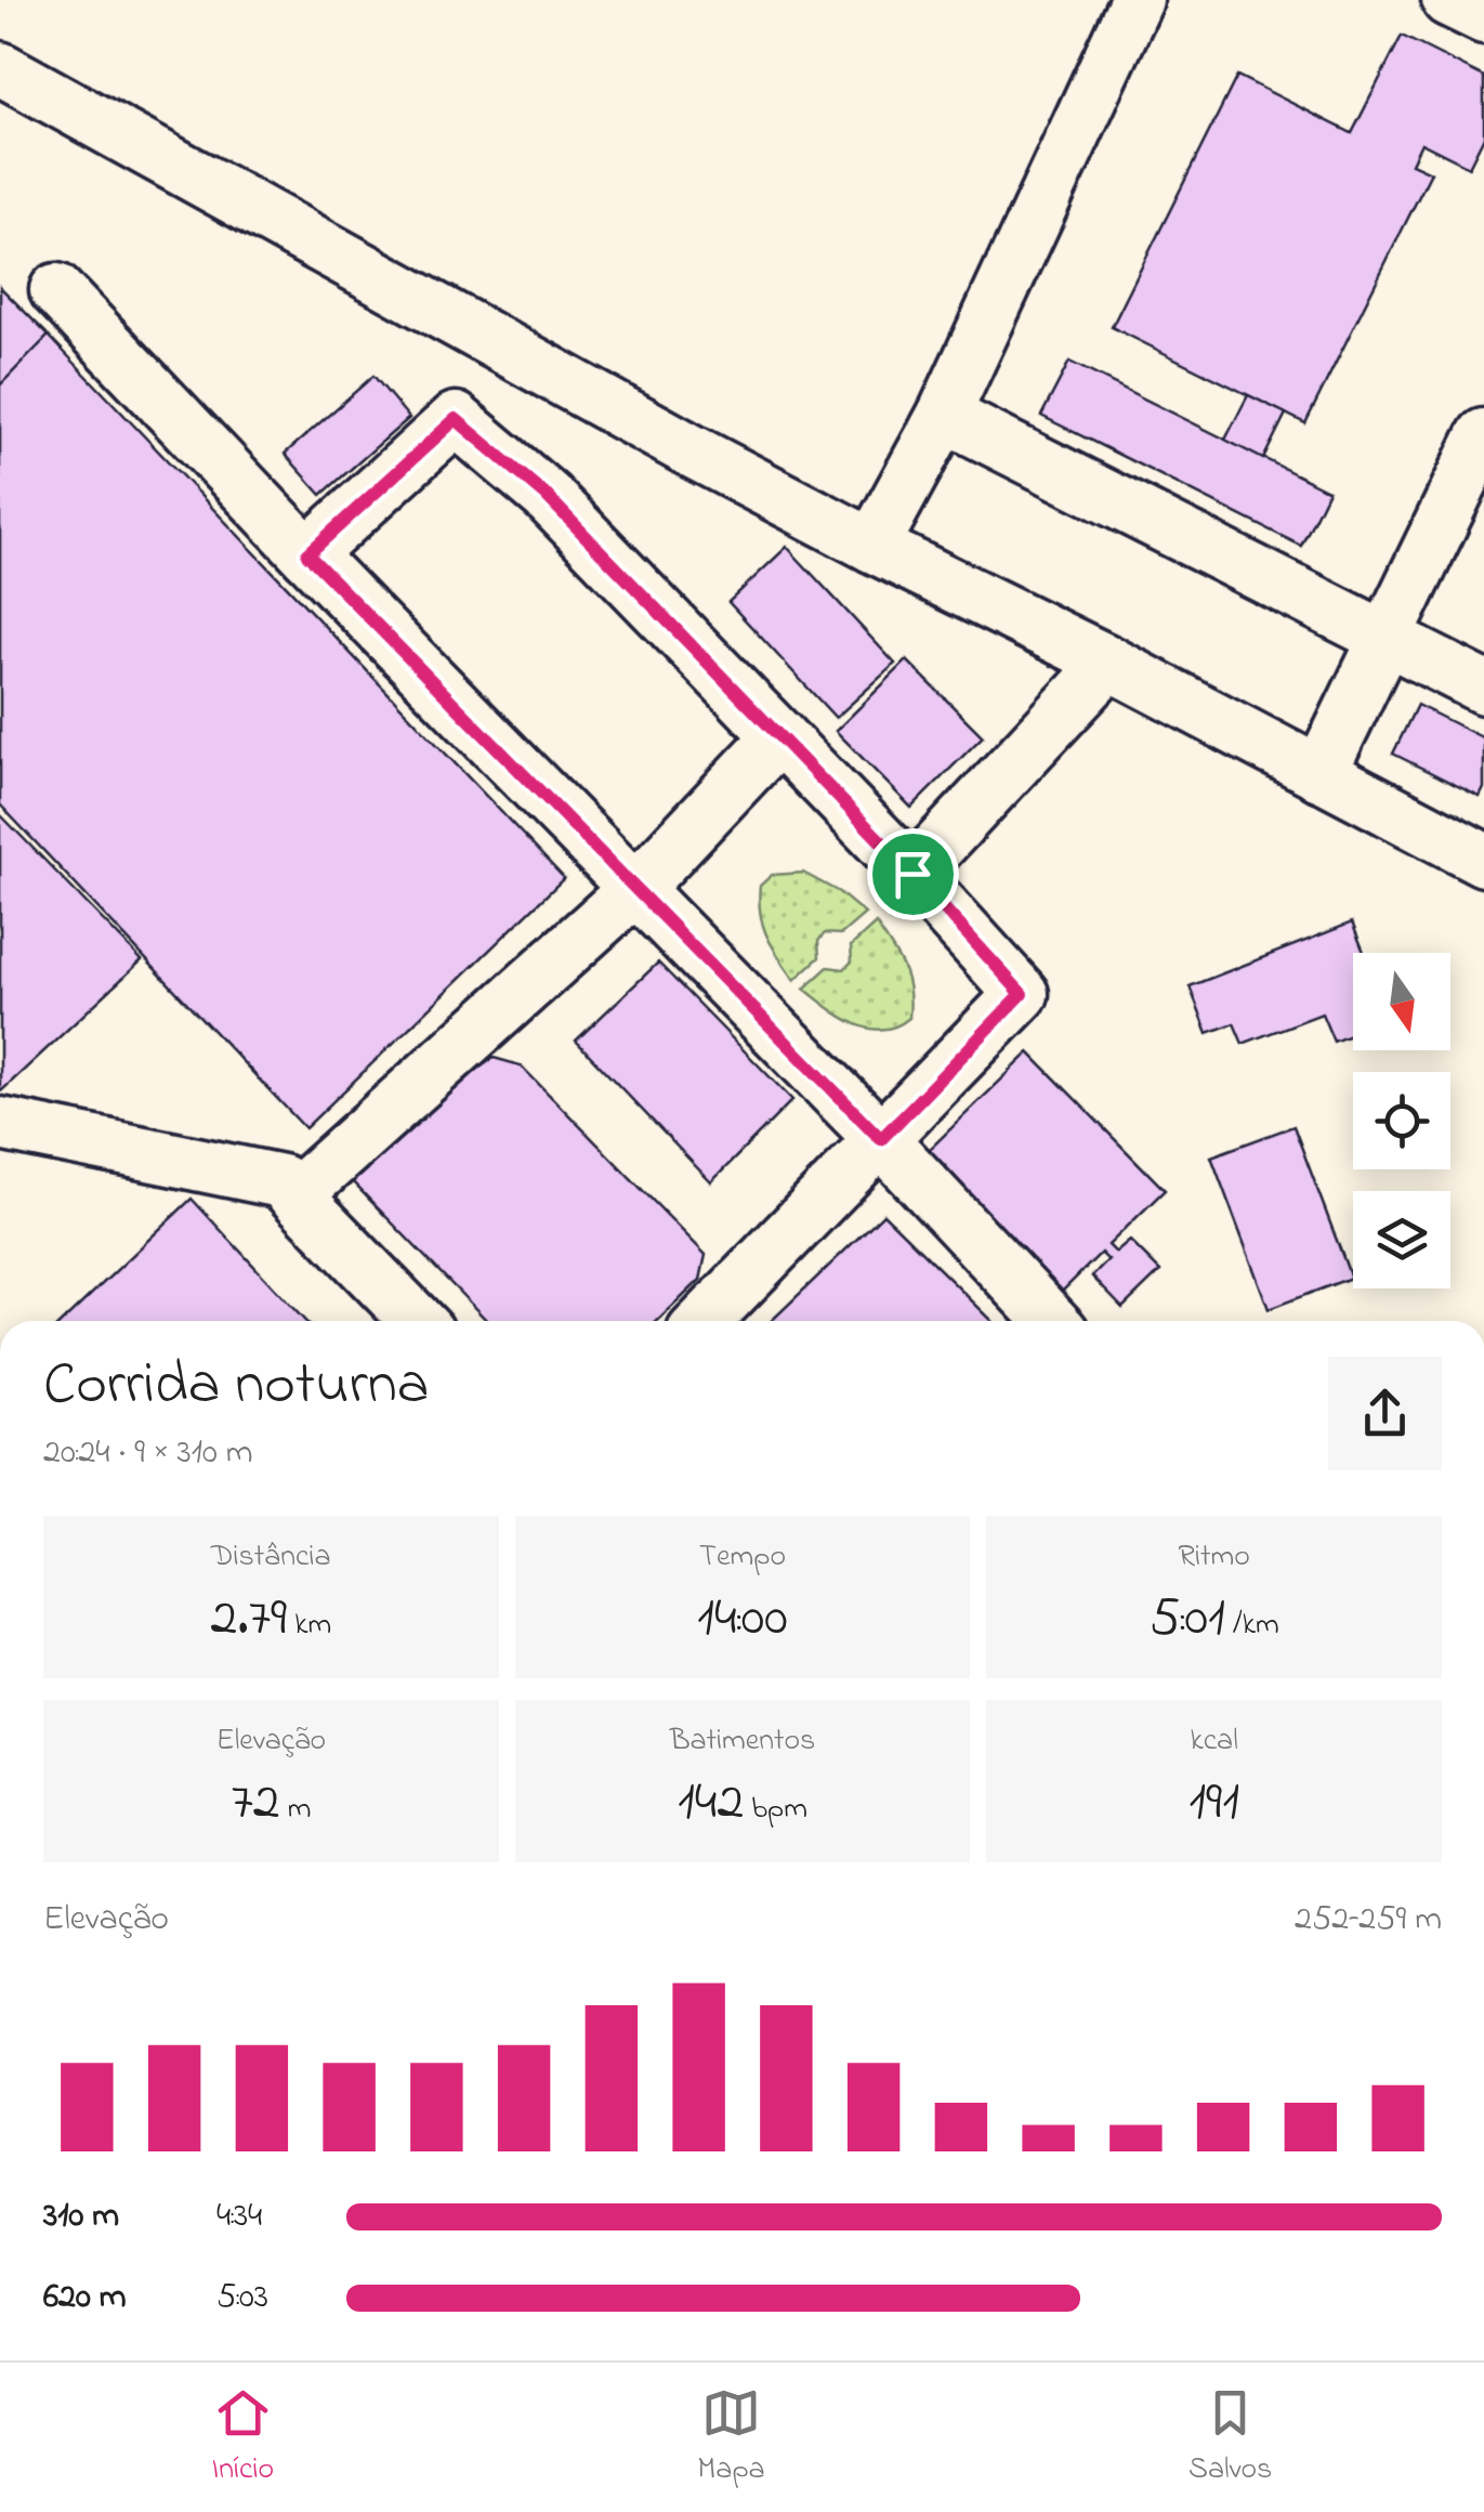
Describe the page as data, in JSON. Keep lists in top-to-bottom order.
{
  "north": "bottom",
  "page": {
    "heading": ["Corrida noturna", "20:24 · 9 × 310 m"],
    "stats": [
      ["Distância", "2.79 km"],
      ["Tempo", "14:00"],
      ["Ritmo", "5:01 /km"],
      ["Elevação", "72 m"],
      ["Batimentos", "142 bpm"],
      ["kcal", "191"]
    ],
    "chart": ["Elevação", "252–259 m"],
    "list": [
      {
        "name": "310 m",
        "note": "4:34"
      },
      {
        "name": "620 m",
        "note": "5:03"
      }
    ],
    "tabs": ["Início", "Mapa", "Salvos"]
  }
}
